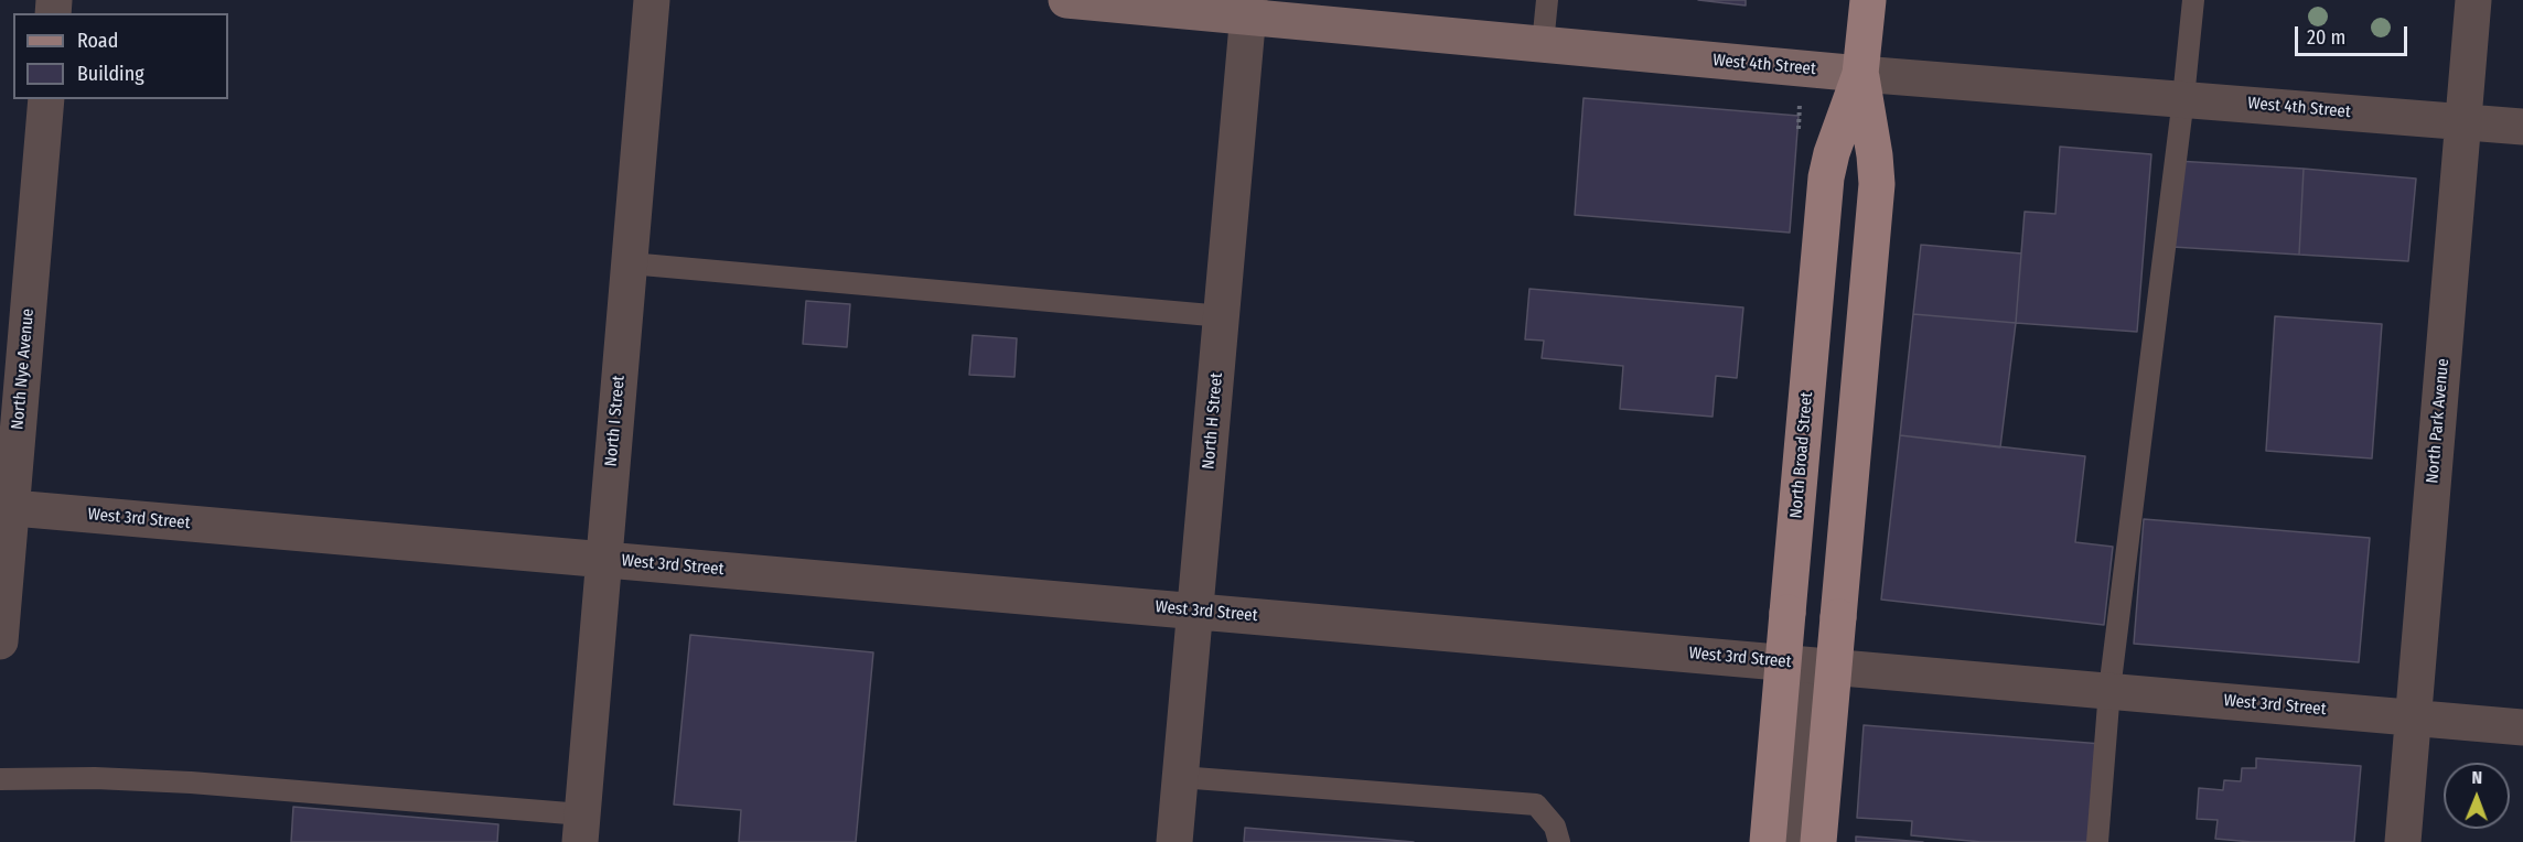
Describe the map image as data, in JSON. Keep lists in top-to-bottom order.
{
  "streets": {
    "main road": ["North Broad Street"],
    "street": [
      "West 4th Street",
      "North Nye Avenue",
      "North I Street",
      "North H Street",
      "North Park Avenue",
      "West 3rd Street"
    ]
  },
  "crossings": [
    ["West 4th Street", "North H Street"],
    ["West 4th Street", "North Park Avenue"],
    ["West 4th Street", "North Broad Street"],
    ["North Nye Avenue", "West 3rd Street"],
    ["North I Street", "West 3rd Street"],
    ["North H Street", "West 3rd Street"],
    ["North Park Avenue", "West 3rd Street"]
  ],
  "legend": ["Road", "Building"],
  "scale_bar": "20 m",
  "north": "top"
}
